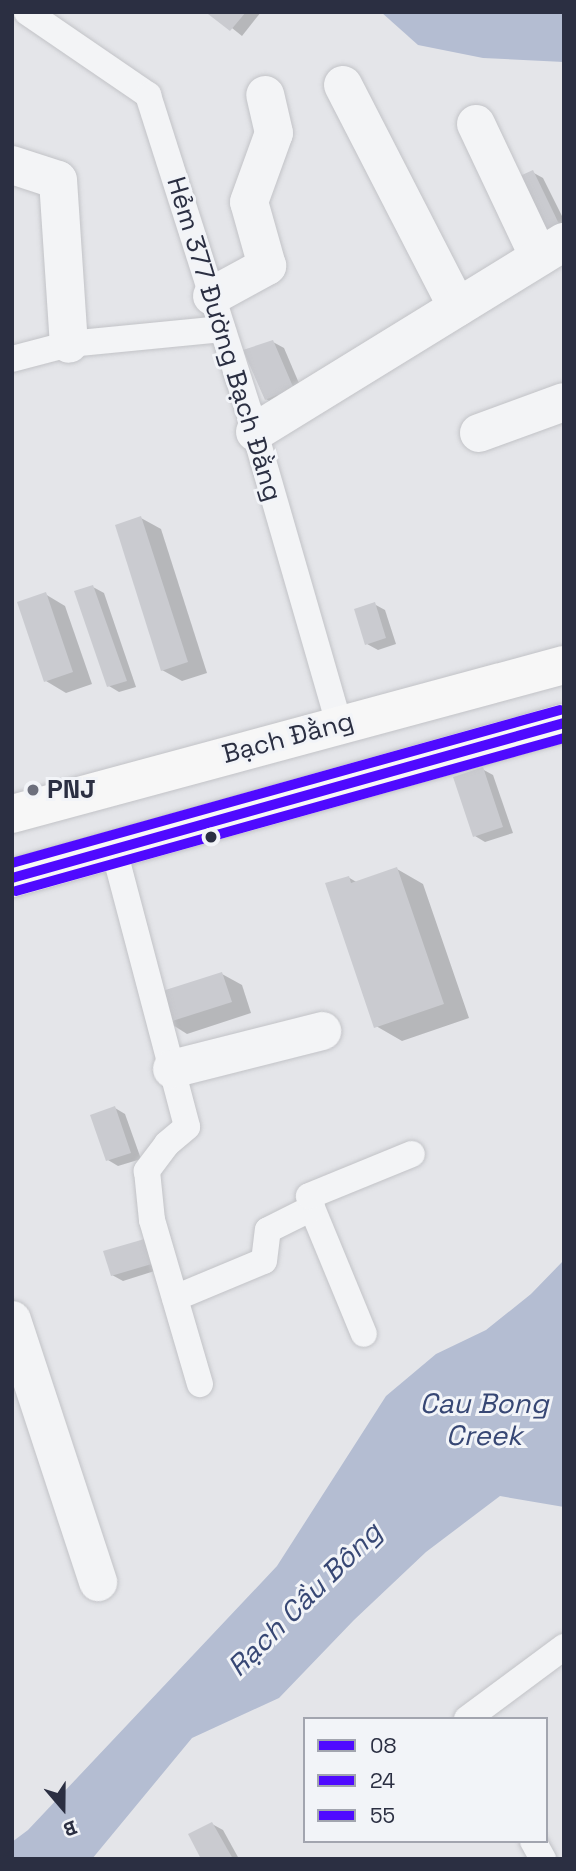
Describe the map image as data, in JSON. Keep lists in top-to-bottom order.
{
  "streets": {
    "main road": ["Bạch Đằng"],
    "lane": ["Hẻm 377 Đường Bạch Đằng"]
  },
  "crossings": [
    ["Hẻm 377 Đường Bạch Đằng", "Bạch Đằng"]
  ],
  "water": ["Cau Bong Creek", "Rạch Cầu Bông"],
  "places": ["PNJ"],
  "lines": ["transit line 55", "transit line 08", "transit line 24"],
  "legend": ["08", "24", "55"],
  "north": "bottom"
}
